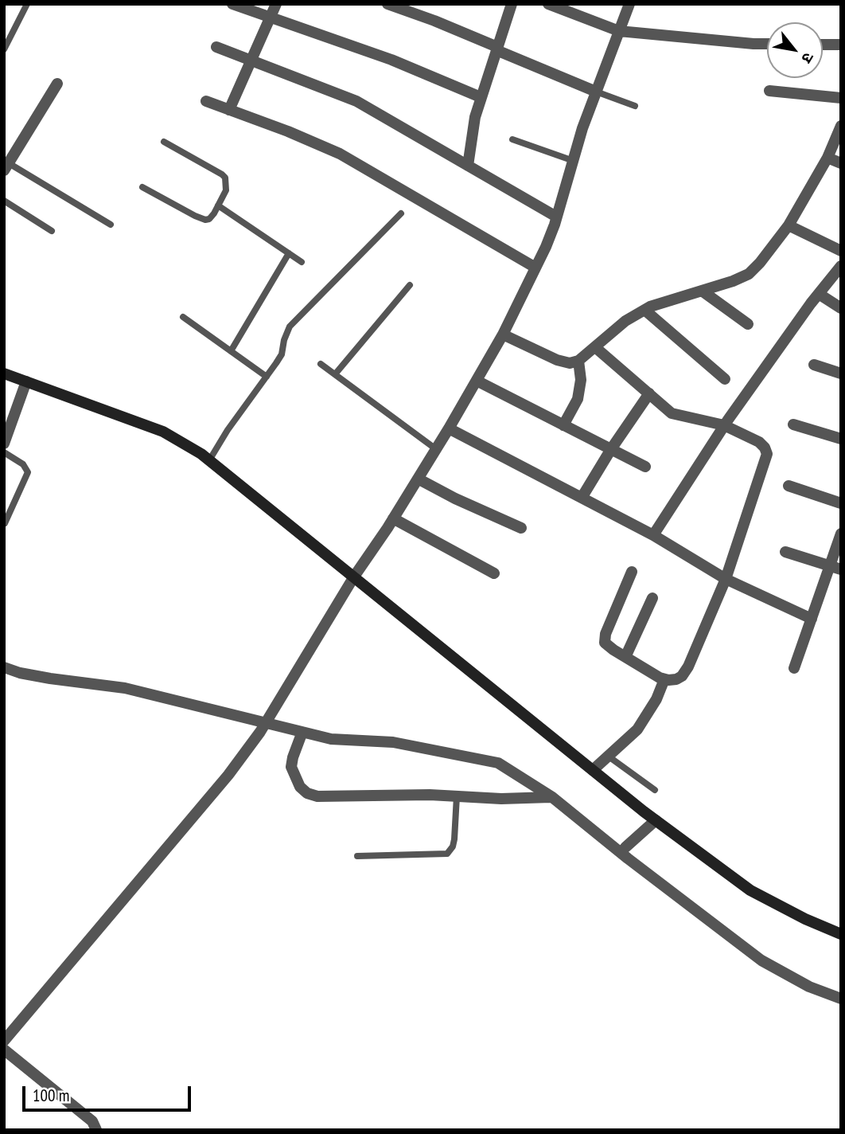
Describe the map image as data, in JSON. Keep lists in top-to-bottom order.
{
  "scale_bar": "100 m",
  "north": "bottom right"
}
